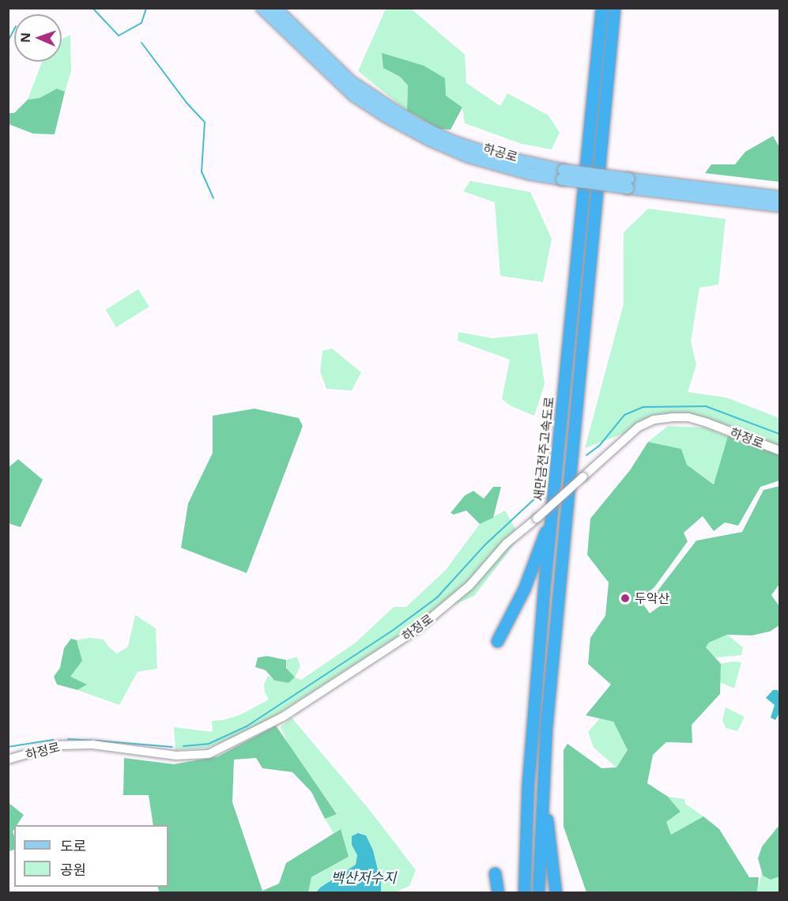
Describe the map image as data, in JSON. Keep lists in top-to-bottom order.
{
  "streets": {
    "highway": ["새만금전주고속도로"],
    "main road": ["하공로"],
    "street": ["하정로"]
  },
  "water": ["백산저수지"],
  "places": ["두악산"],
  "legend": ["도로", "공원"],
  "north": "left"
}
